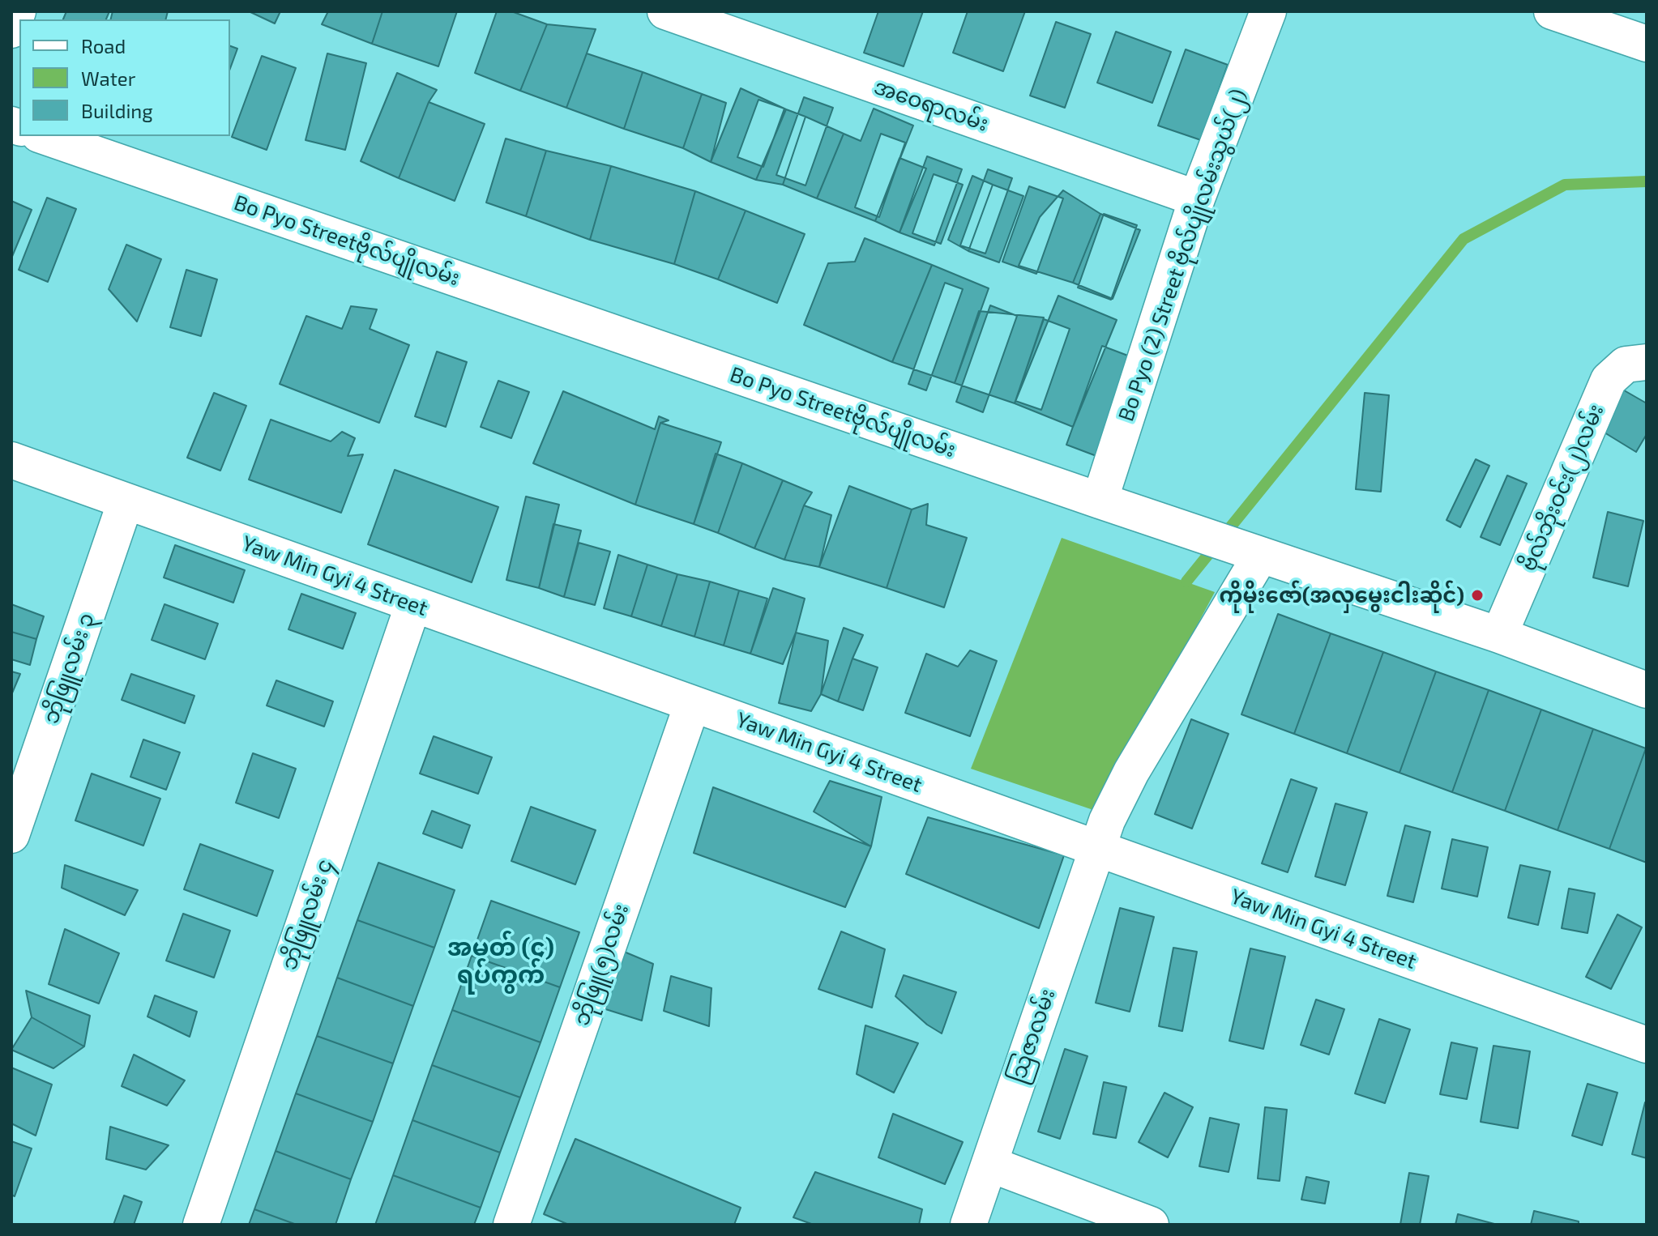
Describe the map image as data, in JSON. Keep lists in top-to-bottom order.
{
  "streets": {
    "street": [
      "အဝေရာလမ်း",
      "Bo Pyo Streetဗိုလ်ပျိုလမ်း",
      "Bo Pyo (2) Street ဗိုလ်ပျိုလမ်းသွယ်(၂)",
      "ဗိုလ်ဘိုးဝင်း(၂)လမ်း",
      "Yaw Min Gyi 4 Street",
      "ဘိုဖြူလမ်း ၃",
      "ဘိုဖြူလမ်း ၄",
      "ဘိုဖြူ(၅)လမ်း",
      "သြဇာလမ်း"
    ]
  },
  "crossings": [
    ["အဝေရာလမ်း", "Bo Pyo (2) Street ဗိုလ်ပျိုလမ်းသွယ်(၂)"],
    ["Bo Pyo Streetဗိုလ်ပျိုလမ်း", "Bo Pyo (2) Street ဗိုလ်ပျိုလမ်းသွယ်(၂)"],
    ["Bo Pyo Streetဗိုလ်ပျိုလမ်း", "ဗိုလ်ဘိုးဝင်း(၂)လမ်း"],
    ["Bo Pyo Streetဗိုလ်ပျိုလမ်း", "သြဇာလမ်း"],
    ["Yaw Min Gyi 4 Street", "ဘိုဖြူလမ်း ၃"],
    ["Yaw Min Gyi 4 Street", "ဘိုဖြူလမ်း ၄"],
    ["Yaw Min Gyi 4 Street", "ဘိုဖြူ(၅)လမ်း"],
    ["Yaw Min Gyi 4 Street", "သြဇာလမ်း"]
  ],
  "districts": ["အမှတ် (၄) ရပ်ကွက်"],
  "places": ["ကိုမိုးဇော်(အလှမွေးငါးဆိုင်)"],
  "legend": ["Road", "Water", "Building"]
}
